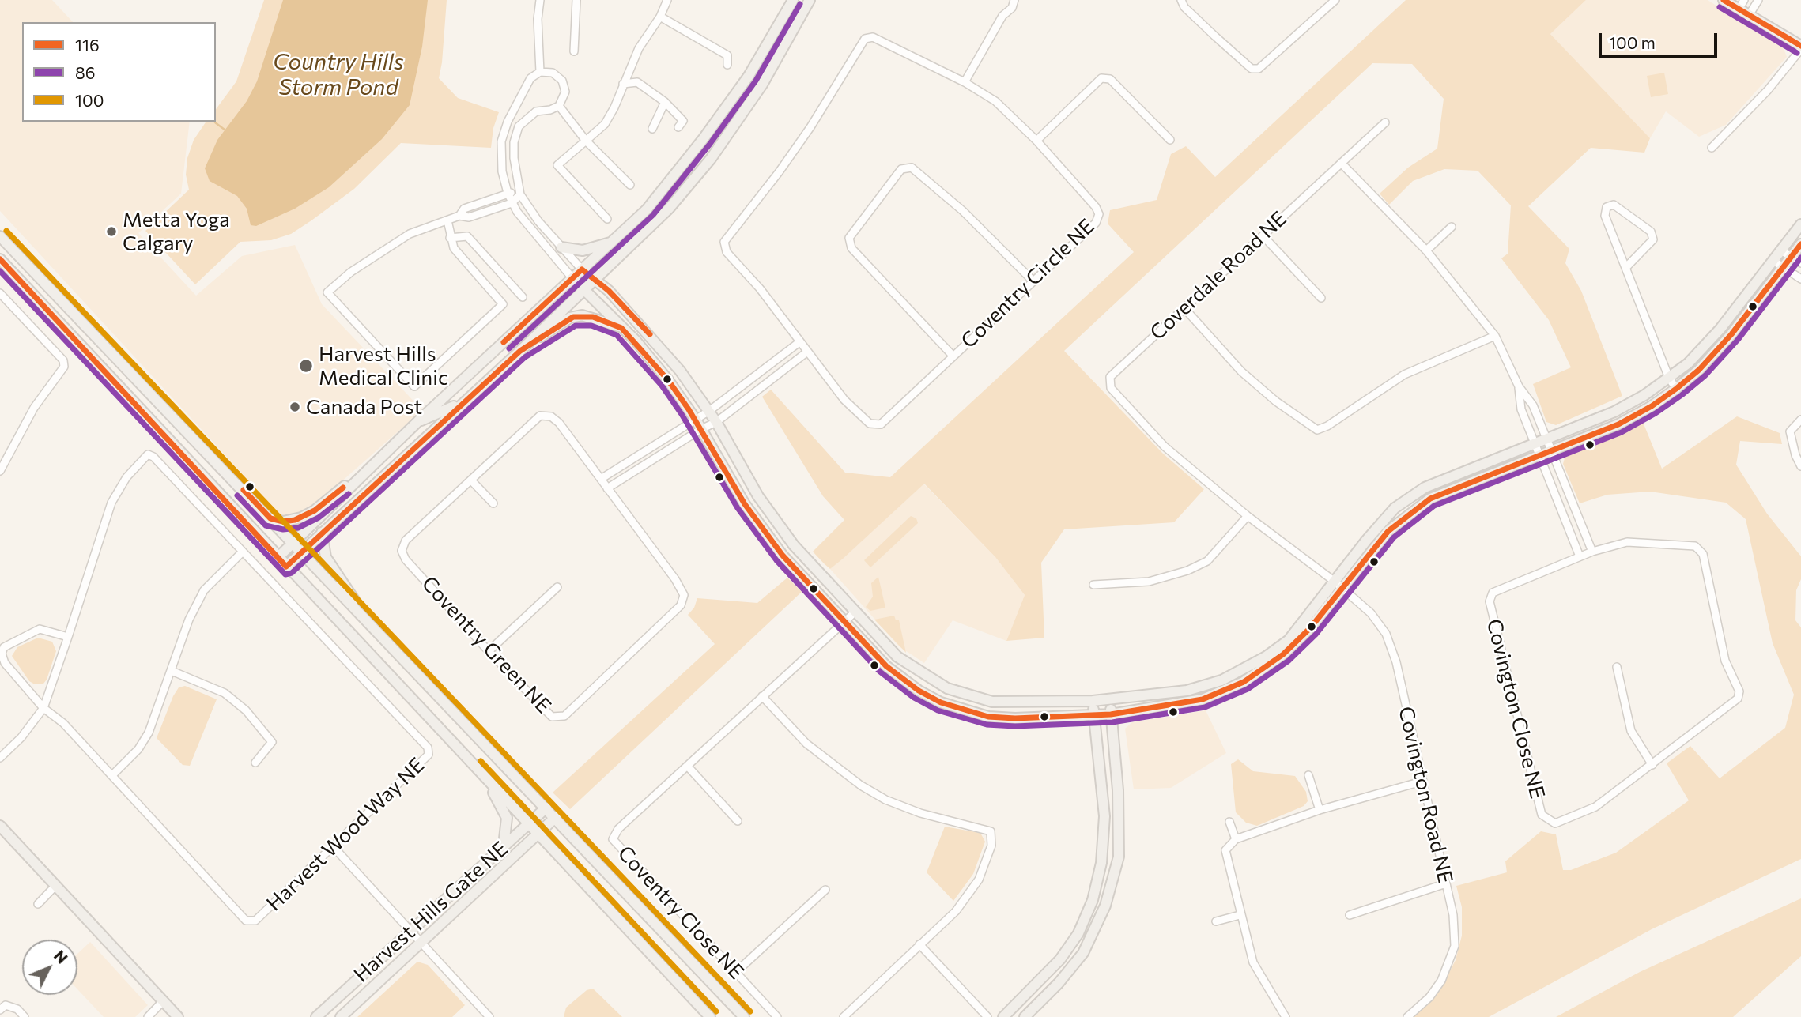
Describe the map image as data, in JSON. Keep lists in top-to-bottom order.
{
  "streets": {
    "street": [
      "Coverdale Road NE",
      "Coventry Circle NE",
      "Coventry Green NE",
      "Covington Close NE",
      "Covington Road NE",
      "Harvest Wood Way NE",
      "Harvest Hills Gate NE",
      "Coventry Close NE"
    ]
  },
  "crossings": [
    ["Coverdale Road NE", "Covington Road NE"]
  ],
  "water": ["Country Hills Storm Pond"],
  "places": ["Metta Yoga Calgary", "Harvest Hills Medical Clinic", "Canada Post"],
  "lines": ["transit line 116", "transit line 86", "transit line 100"],
  "legend": ["116", "86", "100"],
  "scale_bar": "100 m",
  "north": "top right"
}
